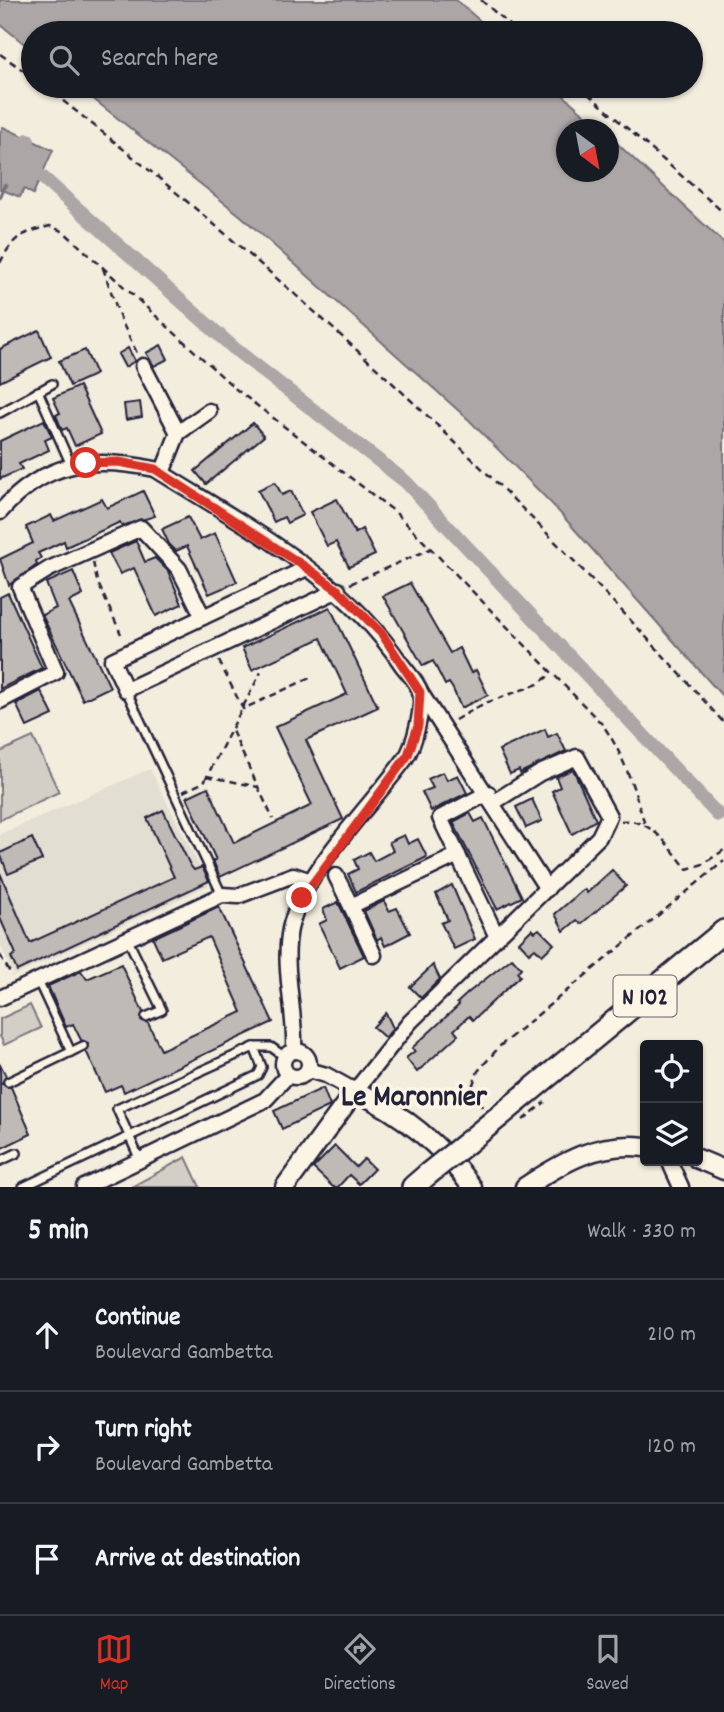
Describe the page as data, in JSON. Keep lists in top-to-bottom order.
{
  "streets": {
    "main road": ["N 102"]
  },
  "districts": ["Le Maronnier"],
  "north": "bottom right",
  "page": {
    "search": "Search here",
    "heading": ["5 min", "Walk · 330 m"],
    "list": [
      ["Continue", "Boulevard Gambetta", "210 m"],
      ["Turn right", "Boulevard Gambetta", "120 m"],
      "Arrive at destination"
    ],
    "nav": ["Map", "Directions", "Saved"]
  }
}
